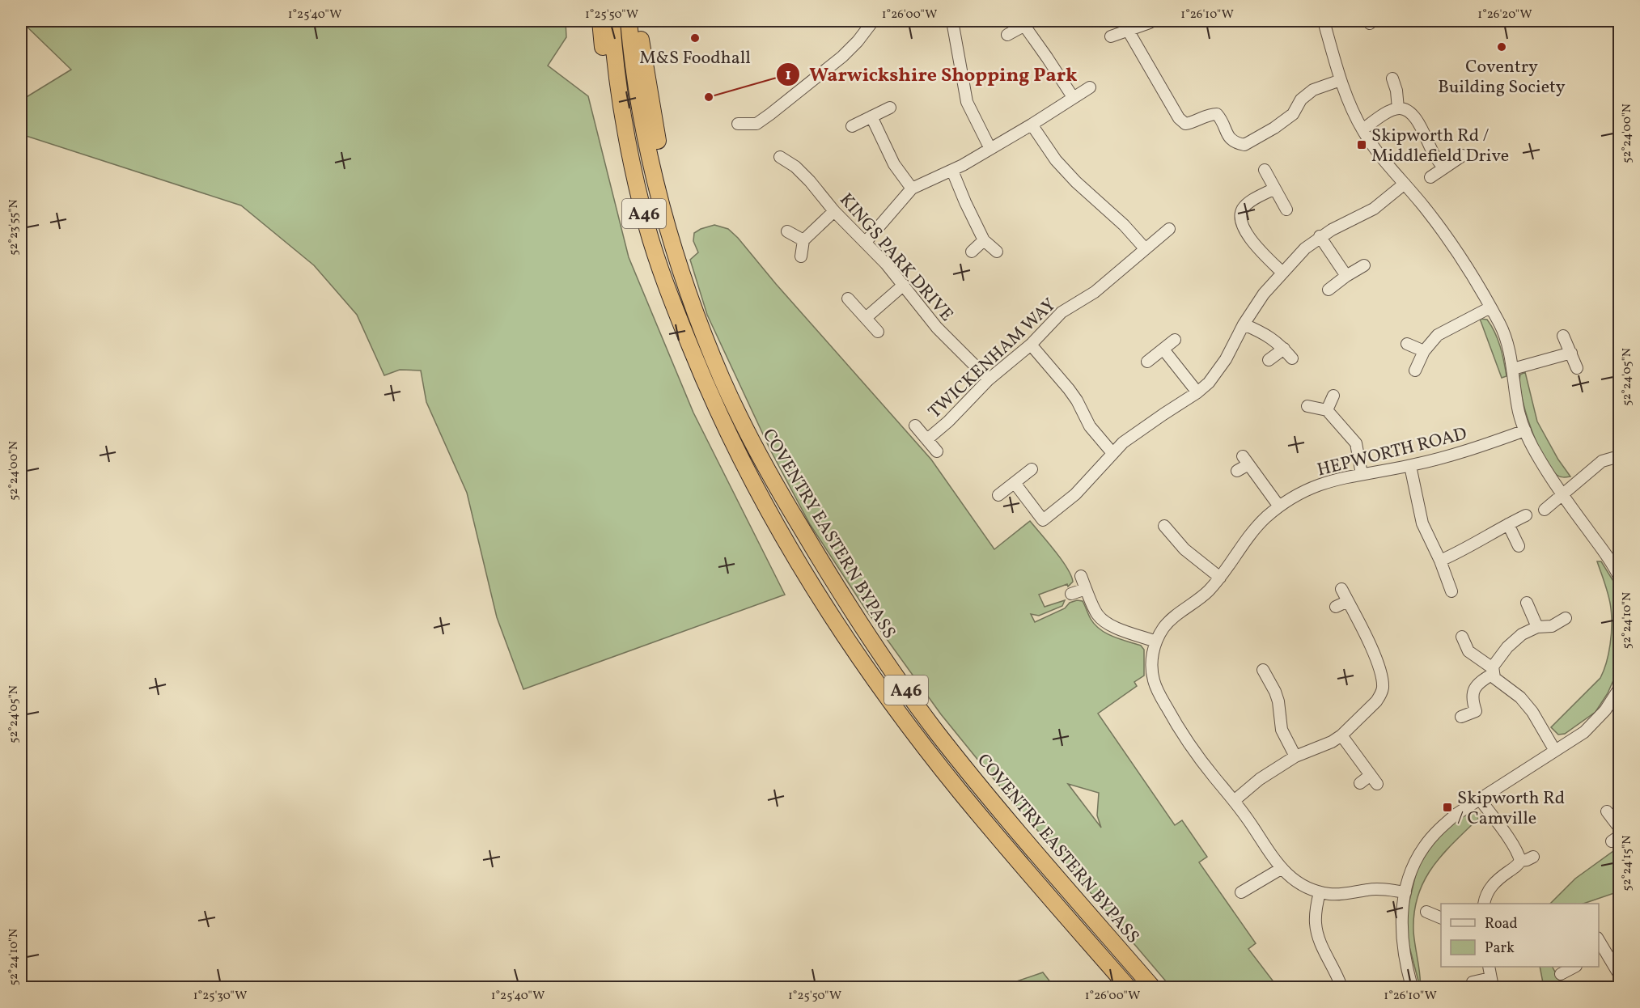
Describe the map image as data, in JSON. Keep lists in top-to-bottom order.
{
  "streets": {
    "highway": ["A46", "COVENTRY EASTERN BYPASS"],
    "street": ["KINGS PARK DRIVE", "TWICKENHAM WAY", "HEPWORTH ROAD"]
  },
  "crossings": [
    ["KINGS PARK DRIVE", "TWICKENHAM WAY"]
  ],
  "places": {
    "other": ["M&S Foodhall", "Coventry Building Society", "Warwickshire Shopping Park"],
    "transit": ["Skipworth Rd / Middlefield Drive", "Skipworth Rd / Camville"]
  },
  "legend": ["Road", "Park"],
  "coordinates": [
    "1°25'40\"W",
    "1°25'50\"W",
    "1°26'00\"W",
    "1°26'10\"W",
    "1°26'20\"W",
    "52°24'00\"N",
    "52°23'55\"N",
    "52°24'05\"N",
    "52°24'10\"N",
    "52°24'15\"N",
    "1°25'30\"W"
  ]
}
